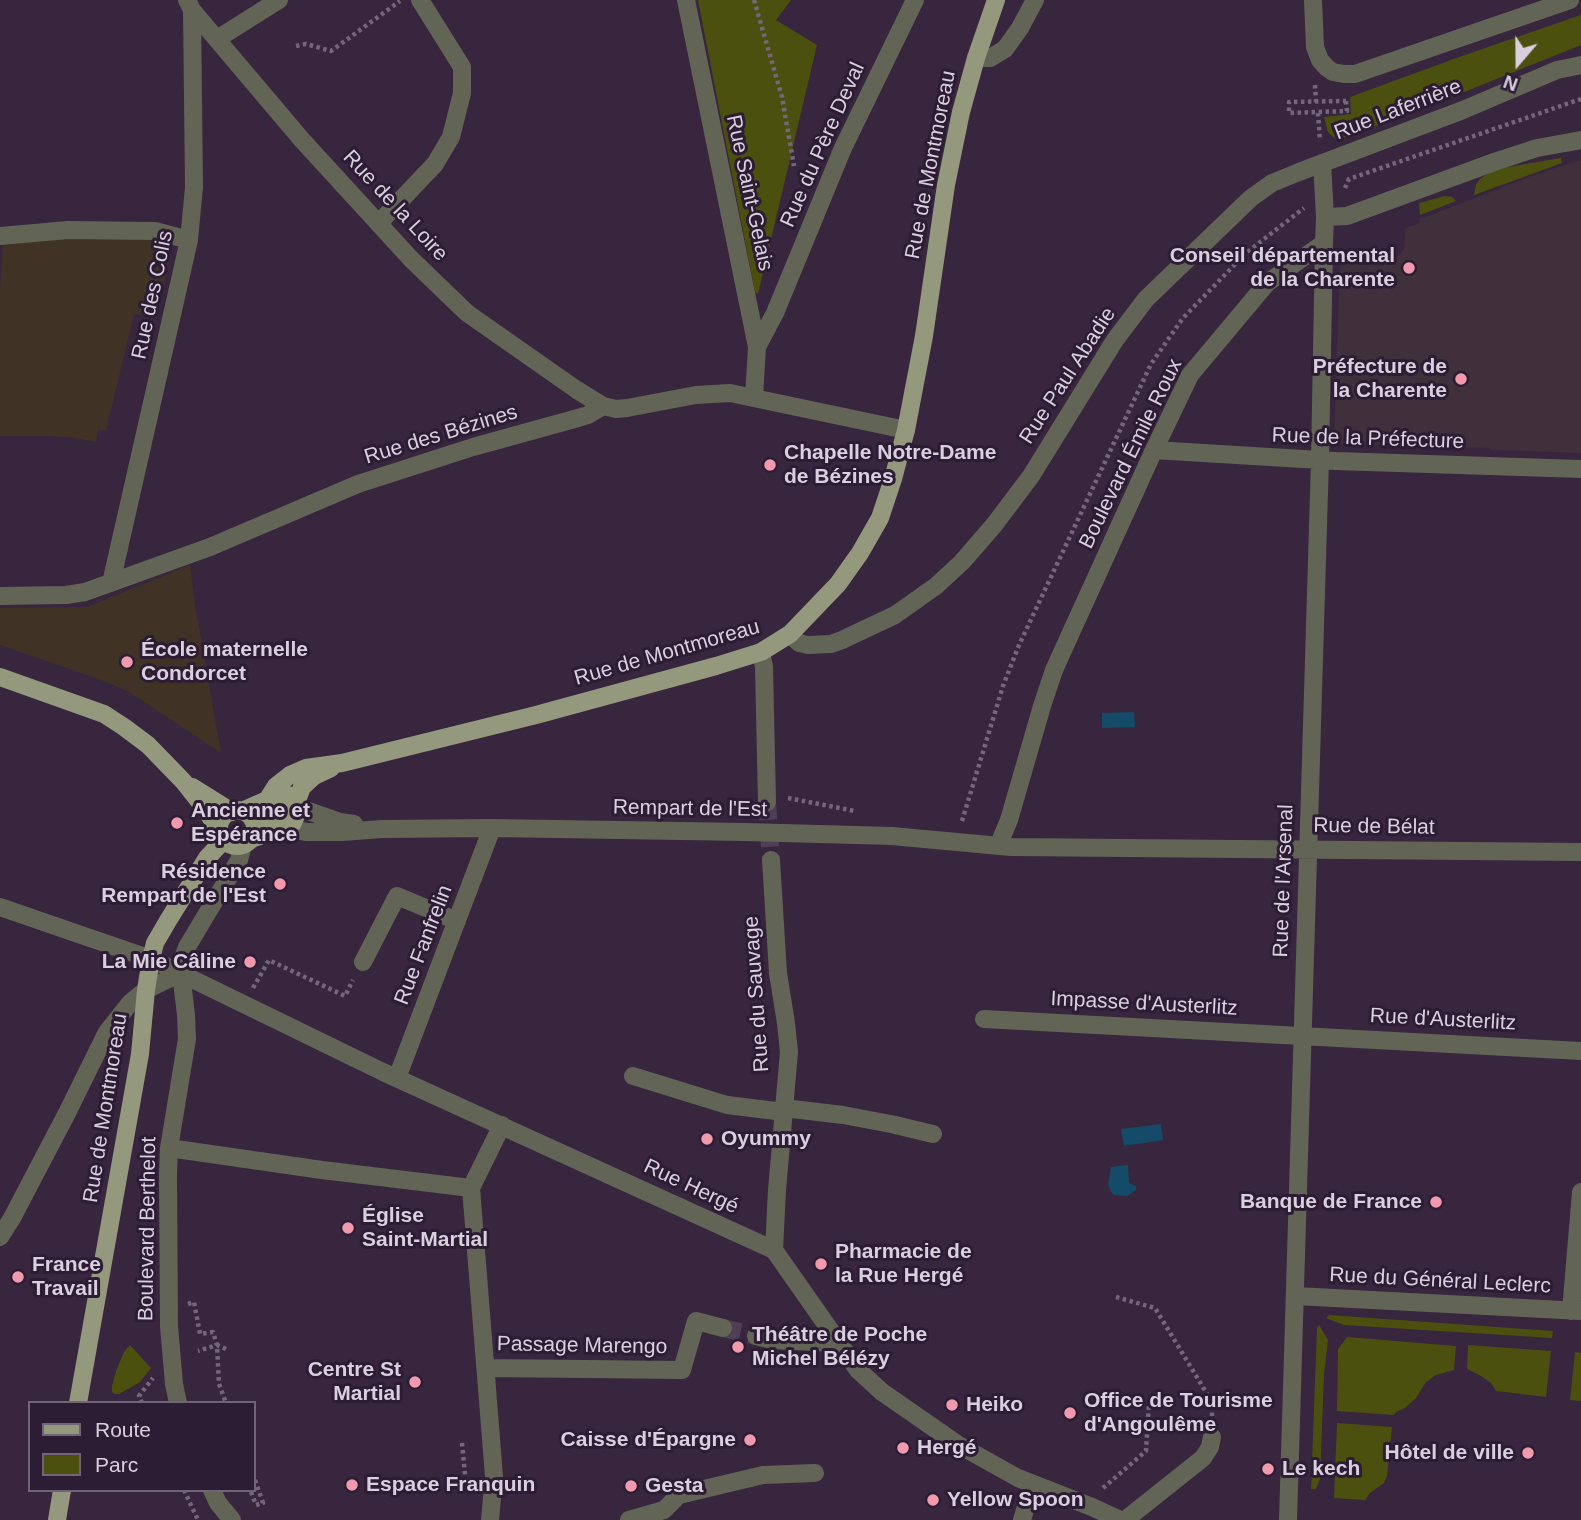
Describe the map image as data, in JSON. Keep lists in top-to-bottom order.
{
  "streets": {
    "main road": ["Rue de Montmoreau"],
    "street": [
      "Rue Laferrière",
      "Rue du Père Deval",
      "Rue Saint-Gelais",
      "Rue de la Loire",
      "Rue des Colis",
      "Rue Paul Abadie",
      "Rue des Bézines",
      "Rue de la Préfecture",
      "Boulevard Émile Roux",
      "Rempart de l'Est",
      "Rue de Bélat",
      "Rue de l'Arsenal",
      "Rue Fanfrelin",
      "Rue du Sauvage",
      "Impasse d'Austerlitz",
      "Rue d'Austerlitz",
      "Rue Hergé",
      "Boulevard Berthelot",
      "Rue du Général Leclerc",
      "Passage Marengo"
    ]
  },
  "crossings": [
    ["Rue Laferrière", "Rue Paul Abadie"],
    ["Rue du Père Deval", "Rue Saint-Gelais"],
    ["Rue de Montmoreau", "Rue Paul Abadie"],
    ["Rue de Montmoreau", "Rue des Bézines"],
    ["Rue de Montmoreau", "Rempart de l'Est"],
    ["Rue de Montmoreau", "Rue Hergé"],
    ["Rue Saint-Gelais", "Rue des Bézines"],
    ["Rue de la Loire", "Rue des Colis"],
    ["Rue de la Loire", "Rue des Bézines"],
    ["Rue des Colis", "Rue des Bézines"],
    ["Rue de la Préfecture", "Boulevard Émile Roux"],
    ["Rue de la Préfecture", "Rue de l'Arsenal"],
    ["Boulevard Émile Roux", "Rempart de l'Est"],
    ["Boulevard Émile Roux", "Rue de Bélat"],
    ["Boulevard Émile Roux", "Rue de l'Arsenal"],
    ["Rempart de l'Est", "Rue de Bélat"],
    ["Rempart de l'Est", "Rue Fanfrelin"],
    ["Rue de Bélat", "Rue de l'Arsenal"],
    ["Rue de l'Arsenal", "Impasse d'Austerlitz"],
    ["Rue de l'Arsenal", "Rue d'Austerlitz"],
    ["Rue de l'Arsenal", "Rue du Général Leclerc"],
    ["Rue Fanfrelin", "Rue Hergé"],
    ["Rue du Sauvage", "Rue Hergé"],
    ["Impasse d'Austerlitz", "Rue d'Austerlitz"],
    ["Rue Hergé", "Boulevard Berthelot"]
  ],
  "places": [
    "Conseil départemental de la Charente",
    "Préfecture de la Charente",
    "Chapelle Notre-Dame de Bézines",
    "École maternelle Condorcet",
    "Ancienne et Espérance",
    "Résidence Rempart de l'Est",
    "La Mie Câline",
    "Oyummy",
    "Banque de France",
    "Église Saint-Martial",
    "Pharmacie de la Rue Hergé",
    "France Travail",
    "Théâtre de Poche Michel Bélézy",
    "Centre St Martial",
    "Heiko",
    "Office de Tourisme d'Angoulême",
    "Caisse d'Épargne",
    "Hergé",
    "Hôtel de ville",
    "Le kech",
    "Espace Franquin",
    "Gesta",
    "Yellow Spoon"
  ],
  "legend": ["Route", "Parc"],
  "north": "bottom"
}
